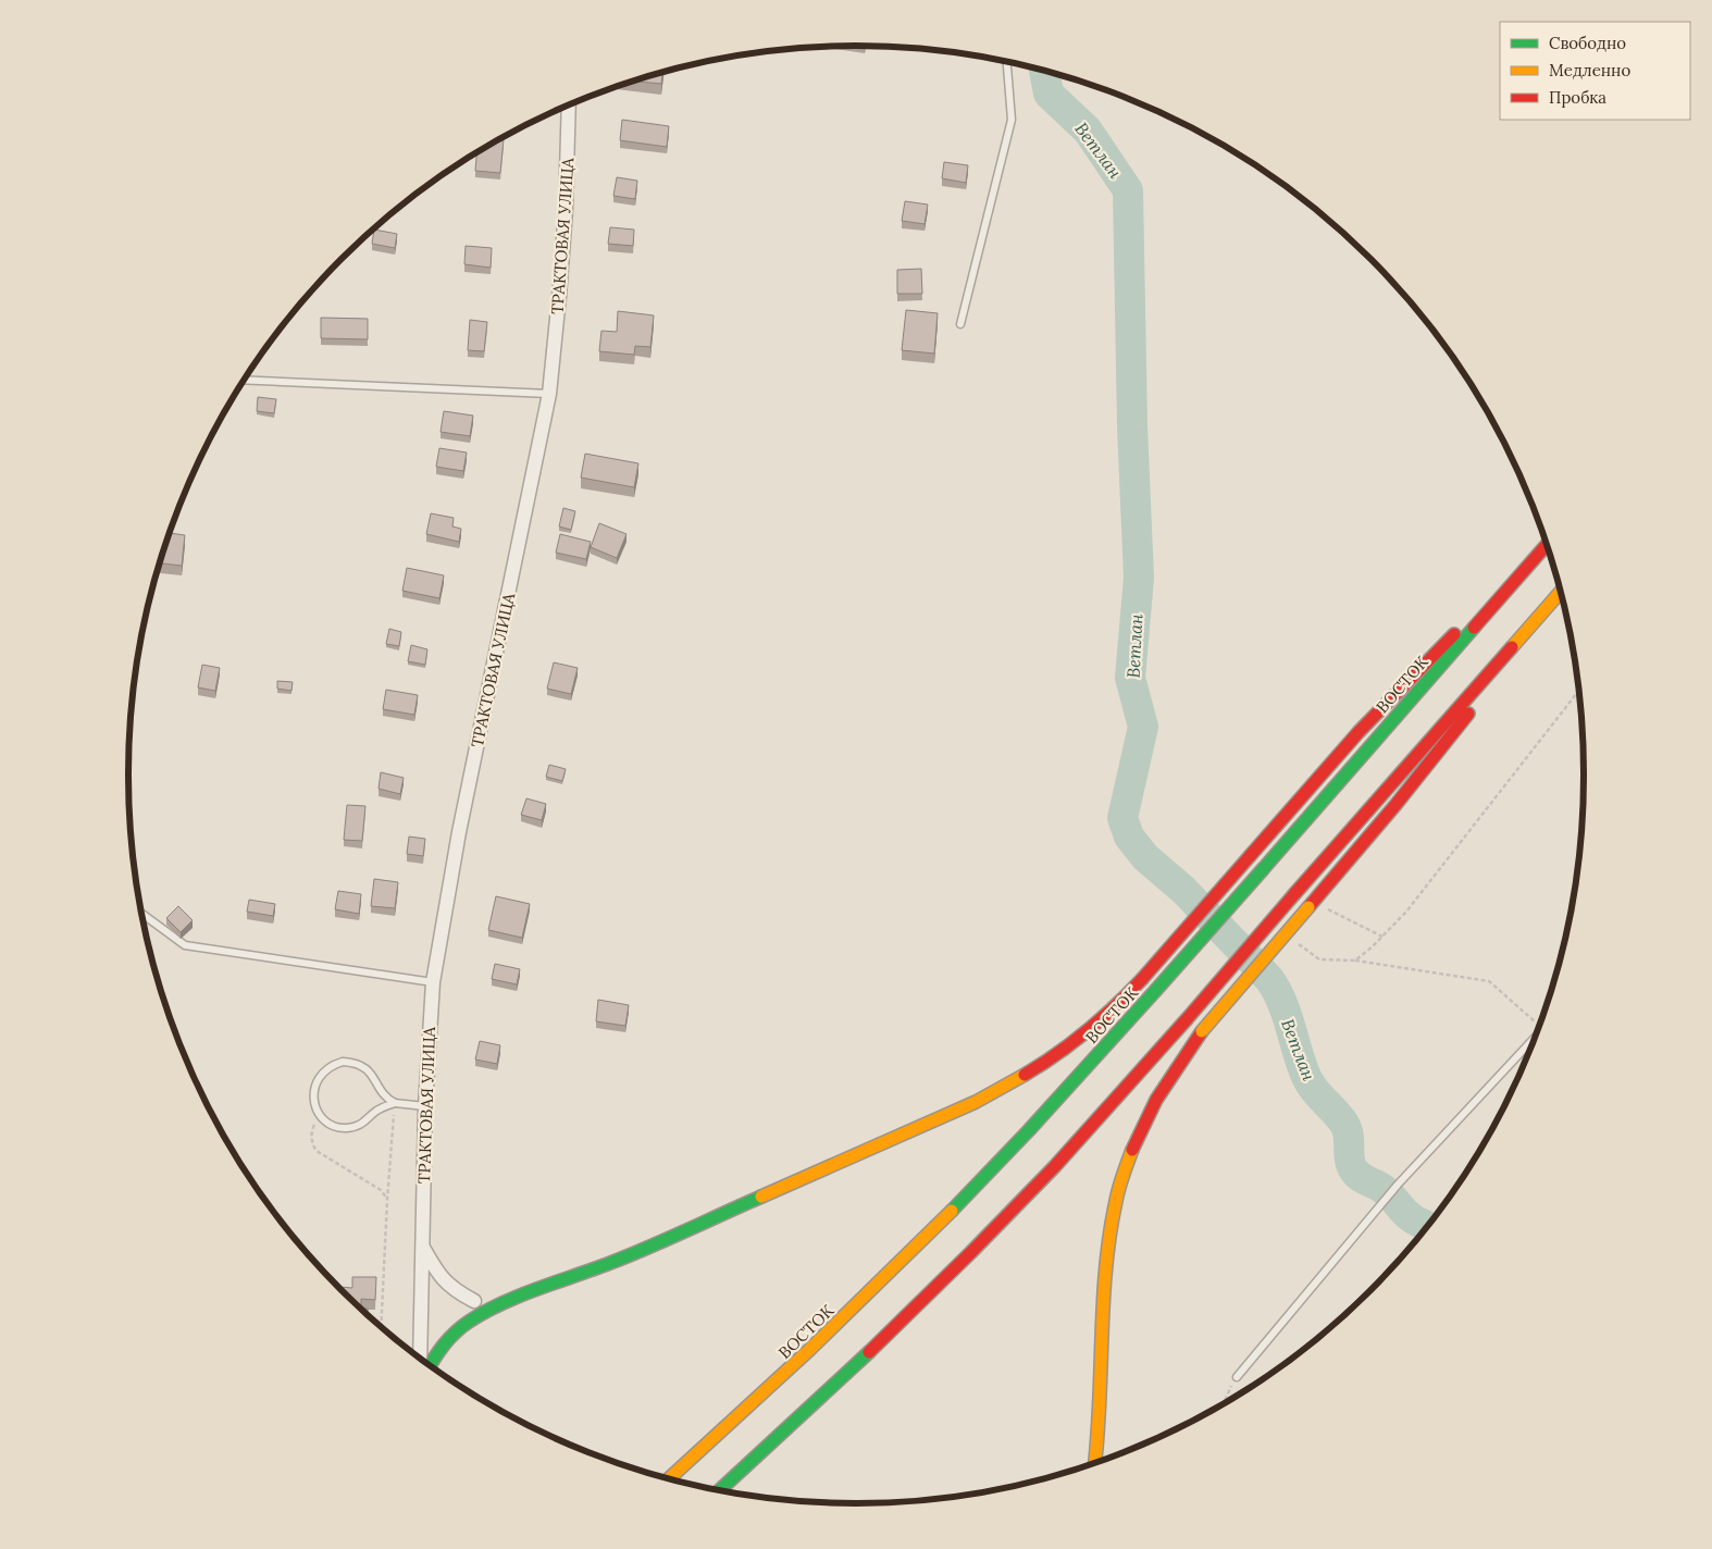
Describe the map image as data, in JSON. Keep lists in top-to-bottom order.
{
  "streets": {
    "main road": ["ВОСТОК"],
    "street": ["ТРАКТОВАЯ УЛИЦА"]
  },
  "water": ["Ветлан"],
  "legend": ["Свободно", "Медленно", "Пробка"]
}
